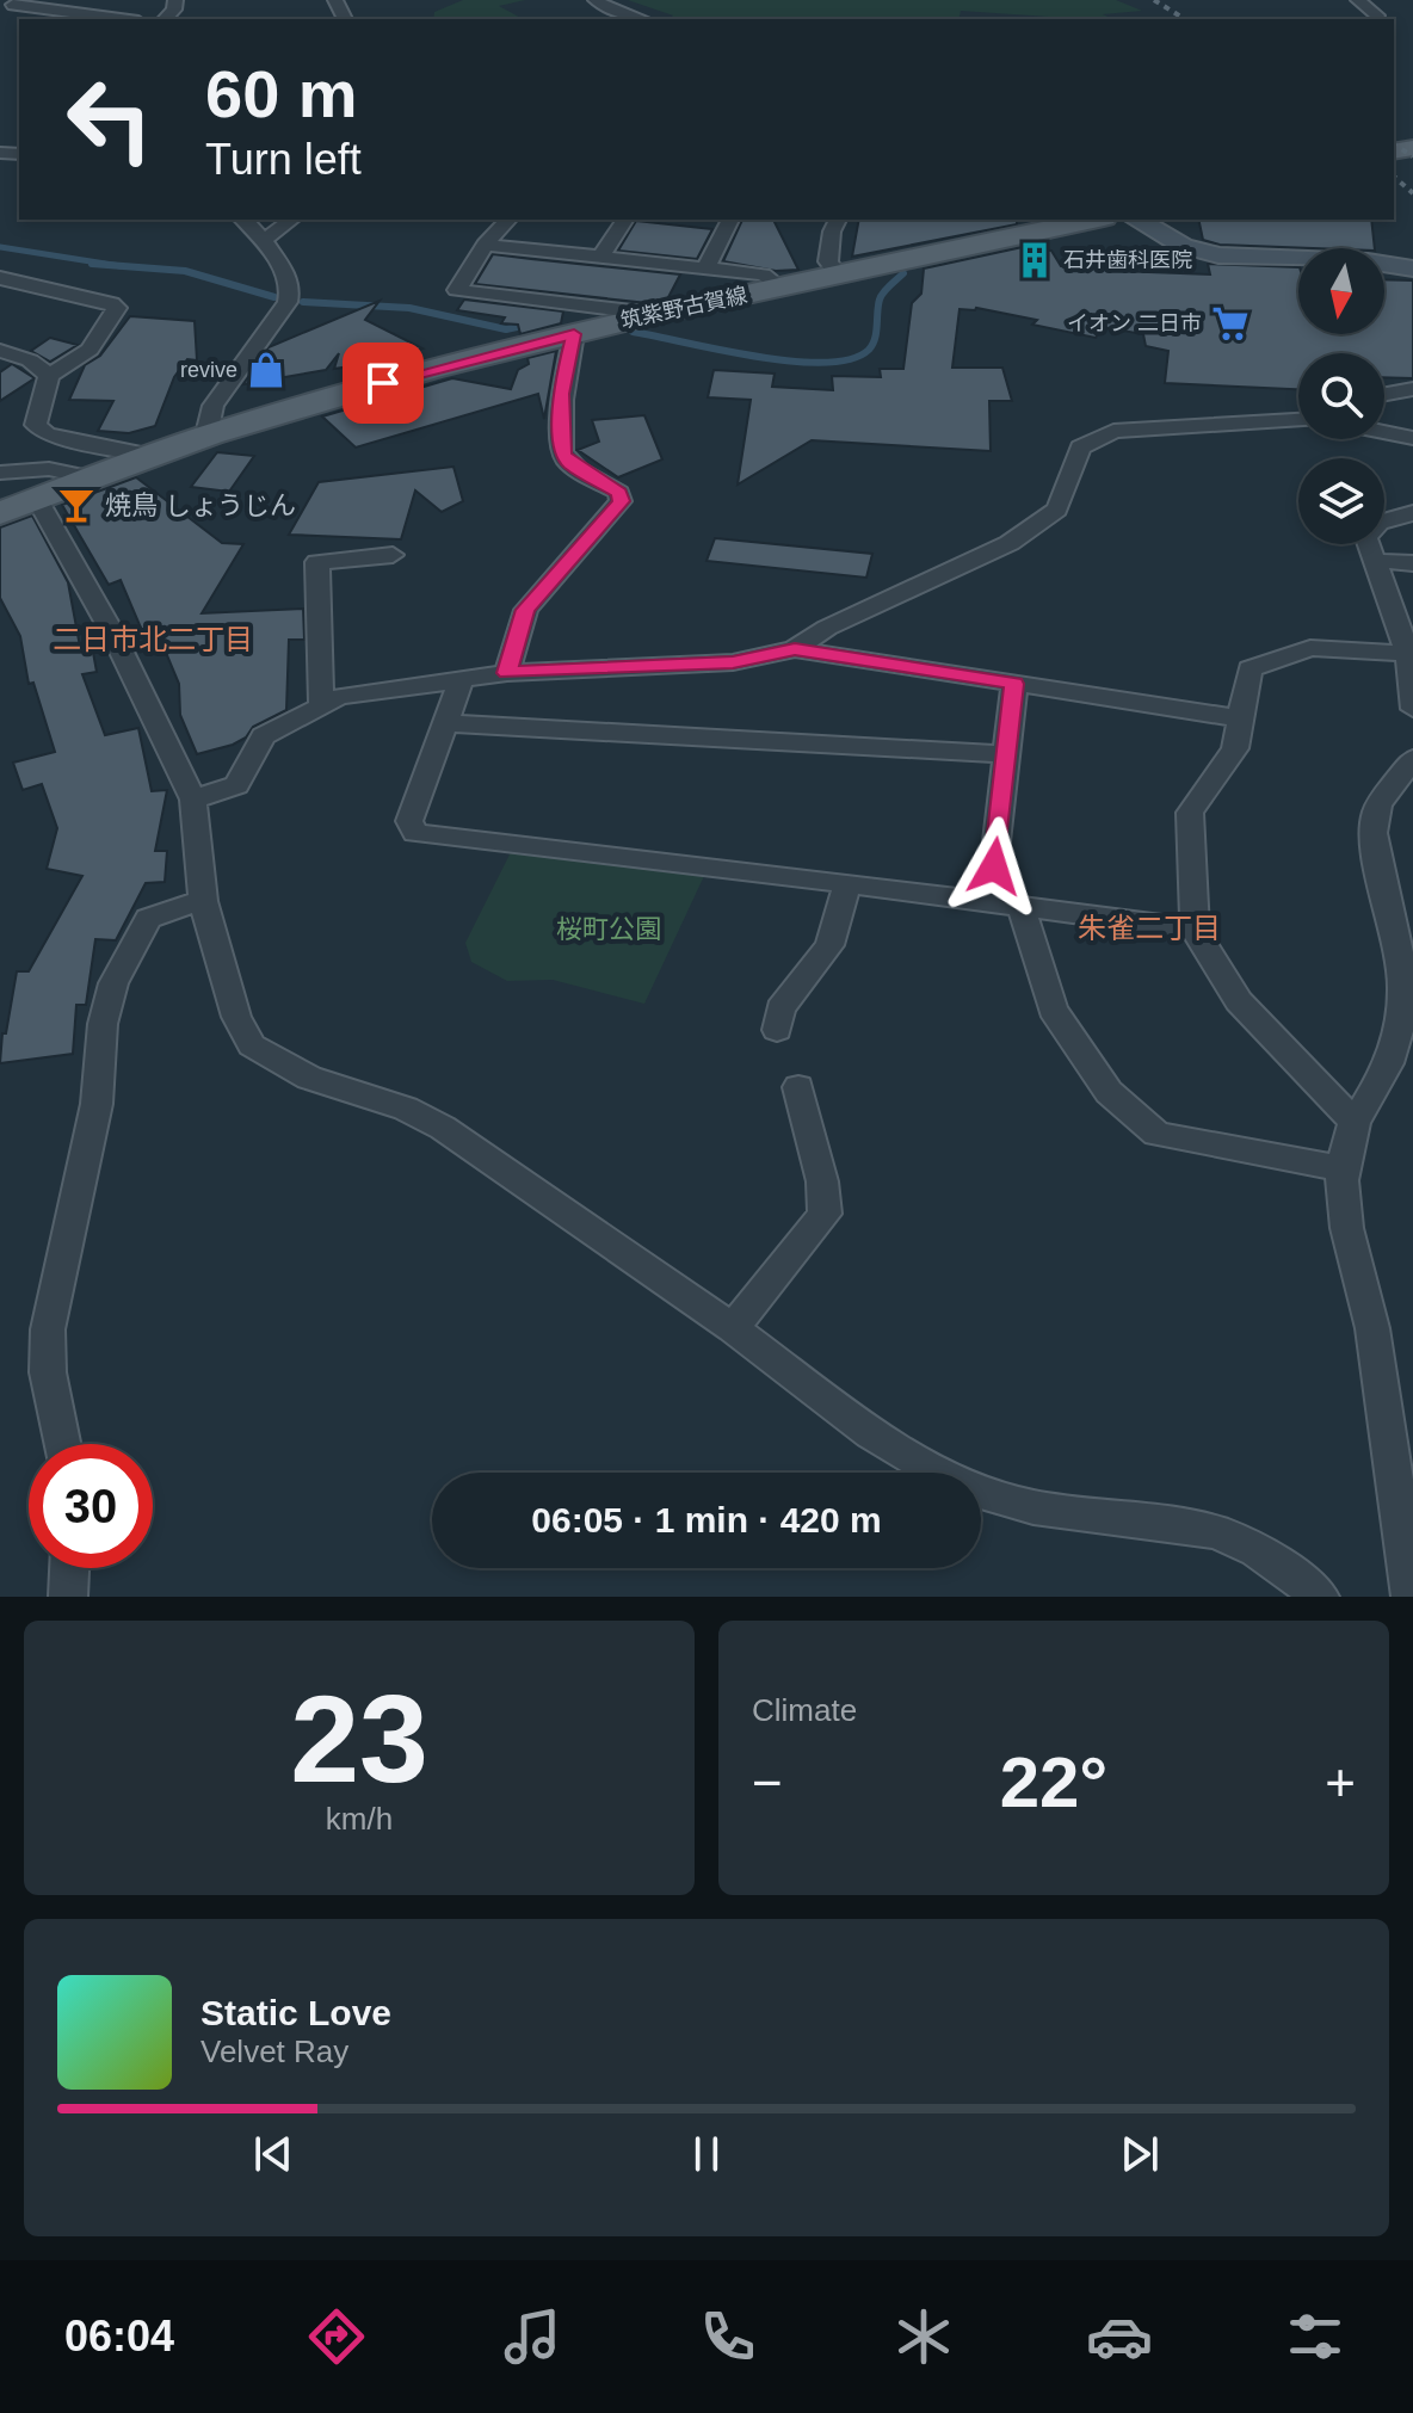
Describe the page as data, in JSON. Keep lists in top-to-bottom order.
{
  "streets": {
    "main road": ["筑紫野古賀線"]
  },
  "districts": ["二日市北二丁目", "朱雀二丁目"],
  "parks": ["桜町公園"],
  "places": {
    "building": ["石井歯科医院"],
    "supermarket": ["イオン 二日市"],
    "shop": ["revive"],
    "bar": ["焼鳥 しょうじん"]
  },
  "north": "bottom",
  "page": {
    "turn": ["60 m", "Turn left"],
    "limit": "30",
    "trip": "06:05 · 1 min · 420 m",
    "tile": [
      ["23", "km/h"],
      "Climate"
    ],
    "heat": ["−", "22°", "+"],
    "song": ["Static Love", "Velvet Ray"],
    "tabs": "06:04"
  }
}
